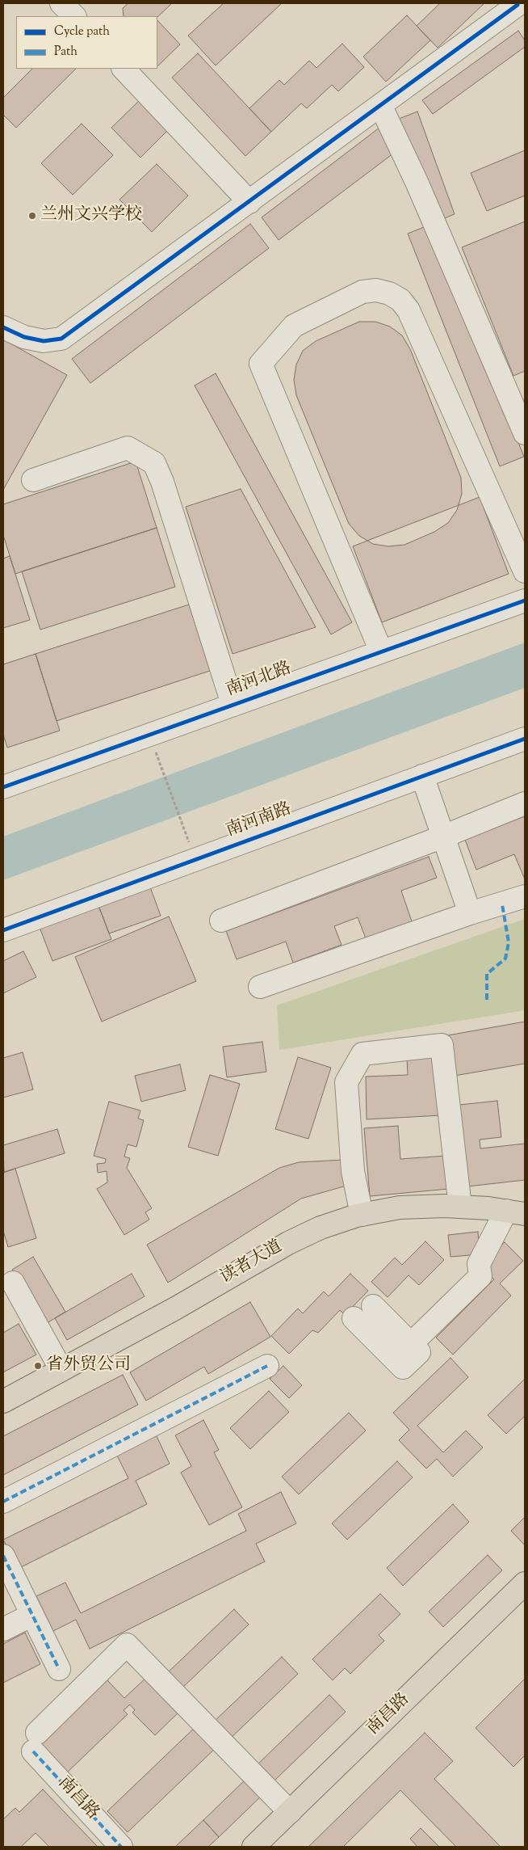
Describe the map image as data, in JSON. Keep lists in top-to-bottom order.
{
  "streets": {
    "main road": ["读者大道", "南昌路"],
    "street": ["南河北路", "南河南路"]
  },
  "places": ["兰州文兴学校", "省外贸公司"],
  "legend": ["Cycle path", "Path"]
}
